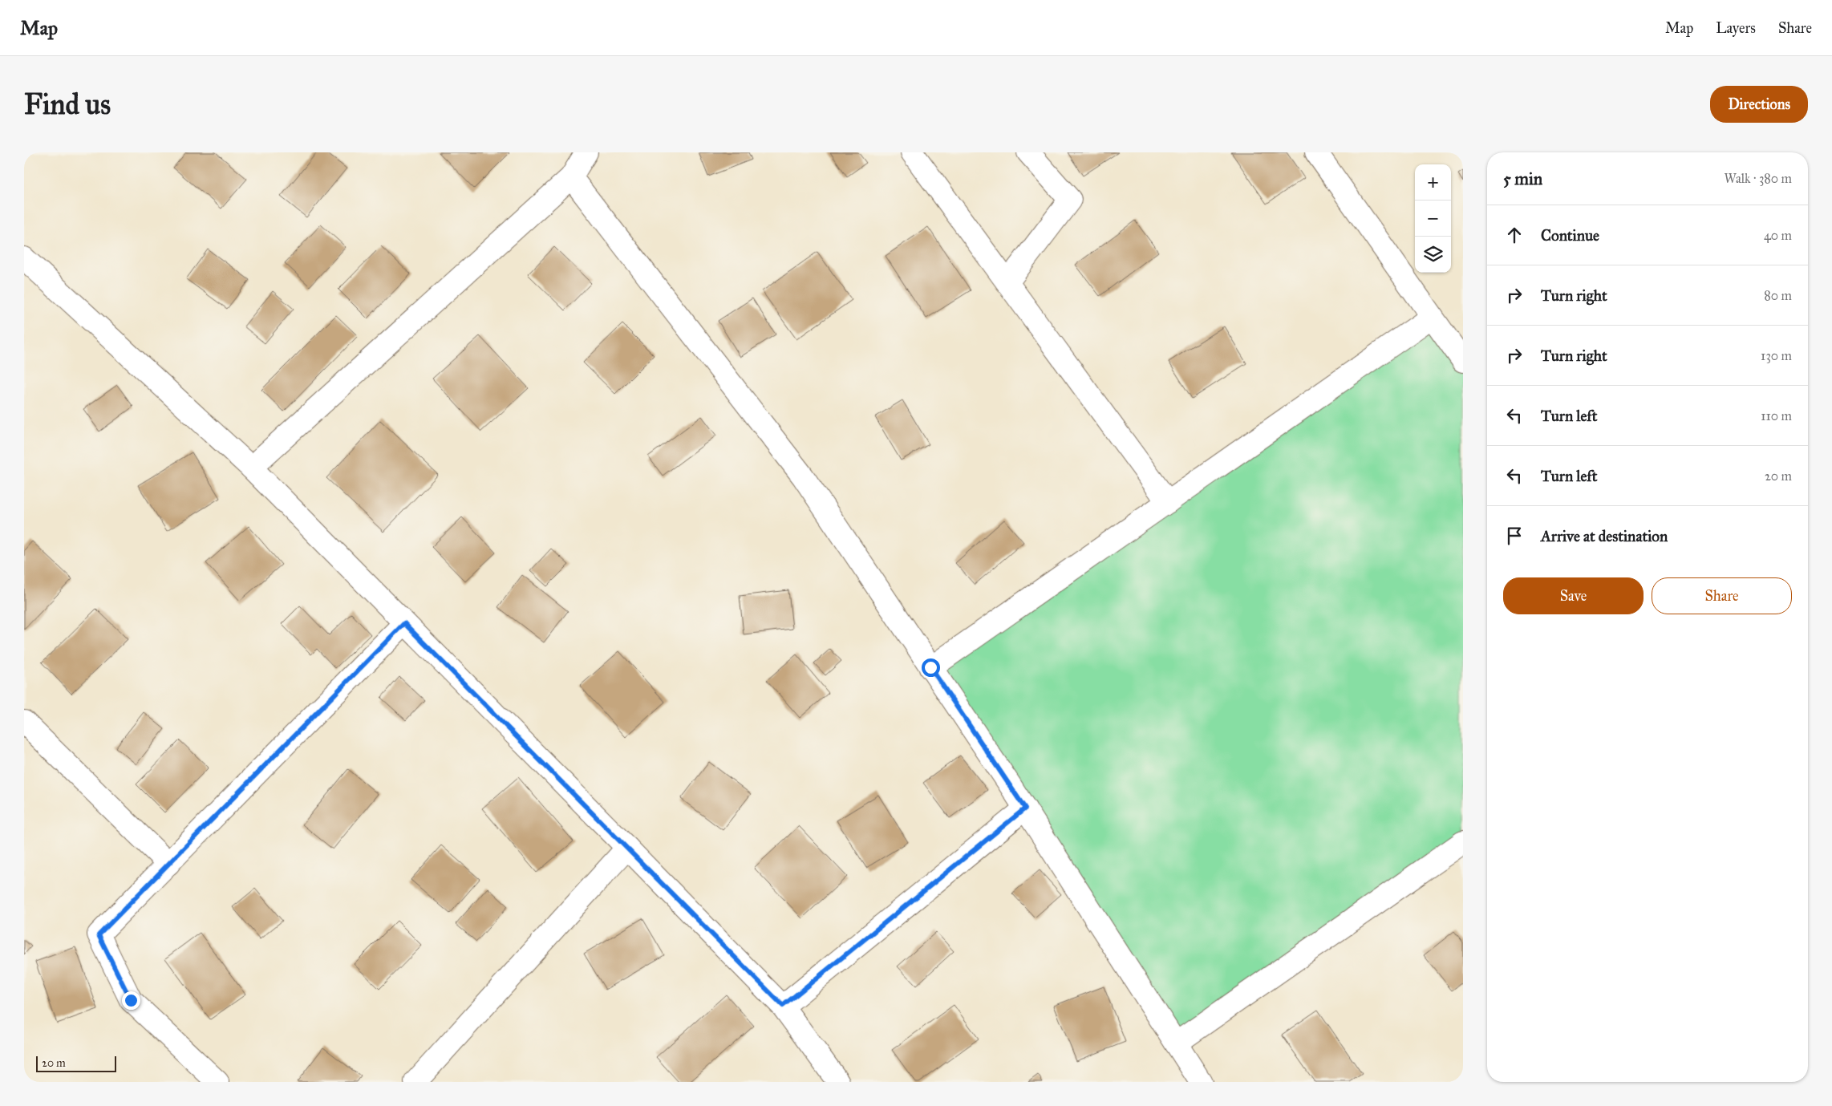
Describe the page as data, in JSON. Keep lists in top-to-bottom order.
{
  "scale_bar": "20 m",
  "page": {
    "header": "Map",
    "nav": ["Map", "Layers", "Share"],
    "buttons": [
      "Directions",
      ["Save", "Share"]
    ],
    "title": "Find us",
    "heading": ["5 min", "Walk · 380 m"],
    "map_buttons": ["+", "−"],
    "list": [
      ["Continue", "40 m"],
      ["Turn right", "80 m"],
      ["Turn right", "130 m"],
      ["Turn left", "110 m"],
      ["Turn left", "20 m"],
      "Arrive at destination"
    ],
    "scale": "20 m"
  }
}
